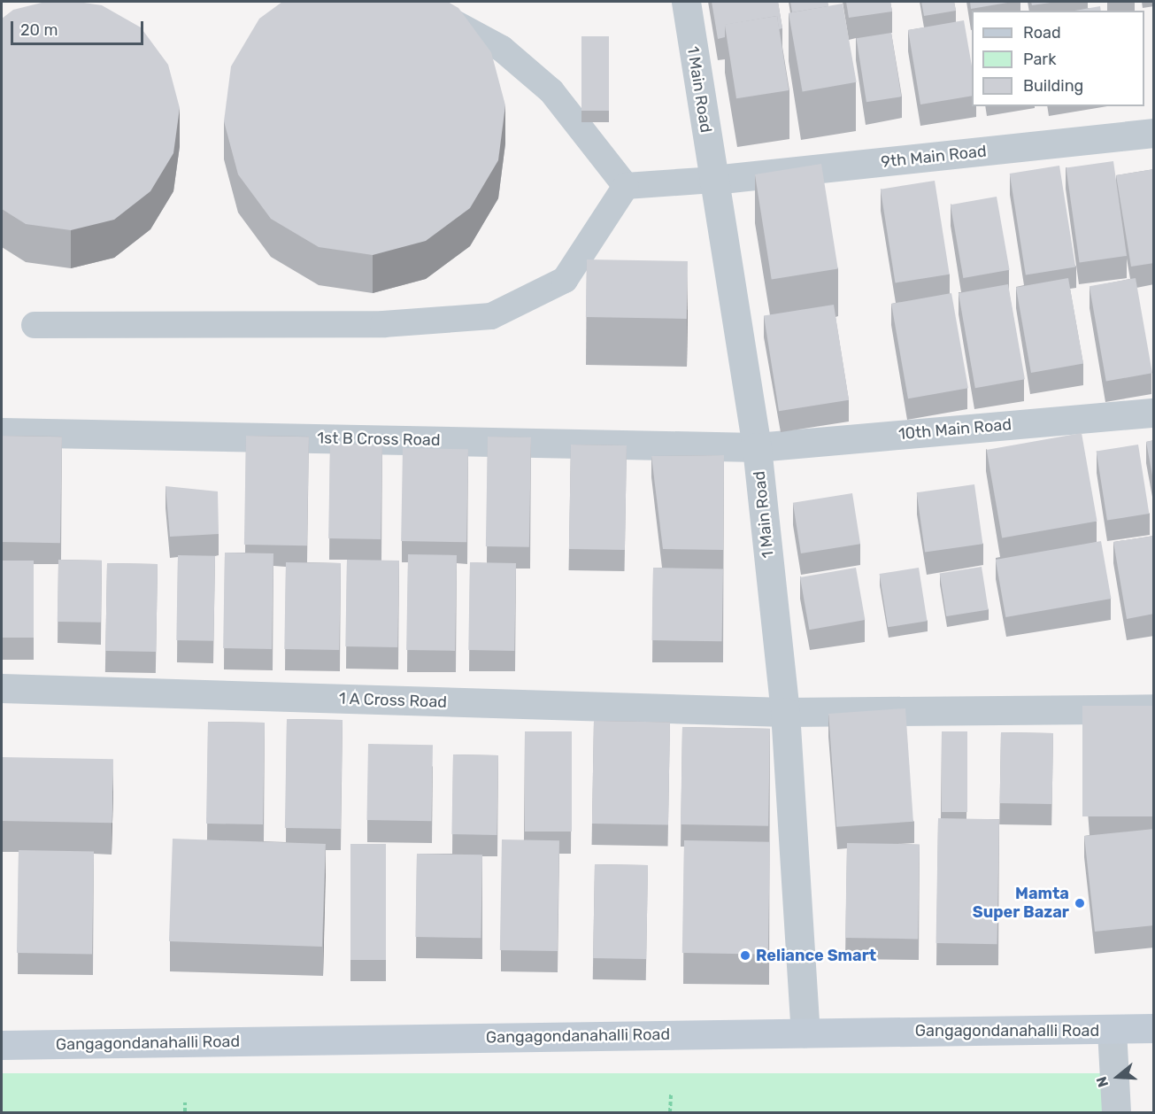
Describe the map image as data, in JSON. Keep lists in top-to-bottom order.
{
  "streets": {
    "main road": ["Gangagondanahalli Road"],
    "street": [
      "1 Main Road",
      "9th Main Road",
      "10th Main Road",
      "1st B Cross Road",
      "1 A Cross Road"
    ]
  },
  "crossings": [
    ["1 Main Road", "9th Main Road"],
    ["1 Main Road", "10th Main Road"],
    ["1 Main Road", "1st B Cross Road"],
    ["1 Main Road", "1 A Cross Road"],
    ["1 Main Road", "Gangagondanahalli Road"],
    ["10th Main Road", "1st B Cross Road"]
  ],
  "places": ["Mamta Super Bazar", "Reliance Smart"],
  "legend": ["Road", "Park", "Building"],
  "scale_bar": "20 m",
  "north": "left"
}
